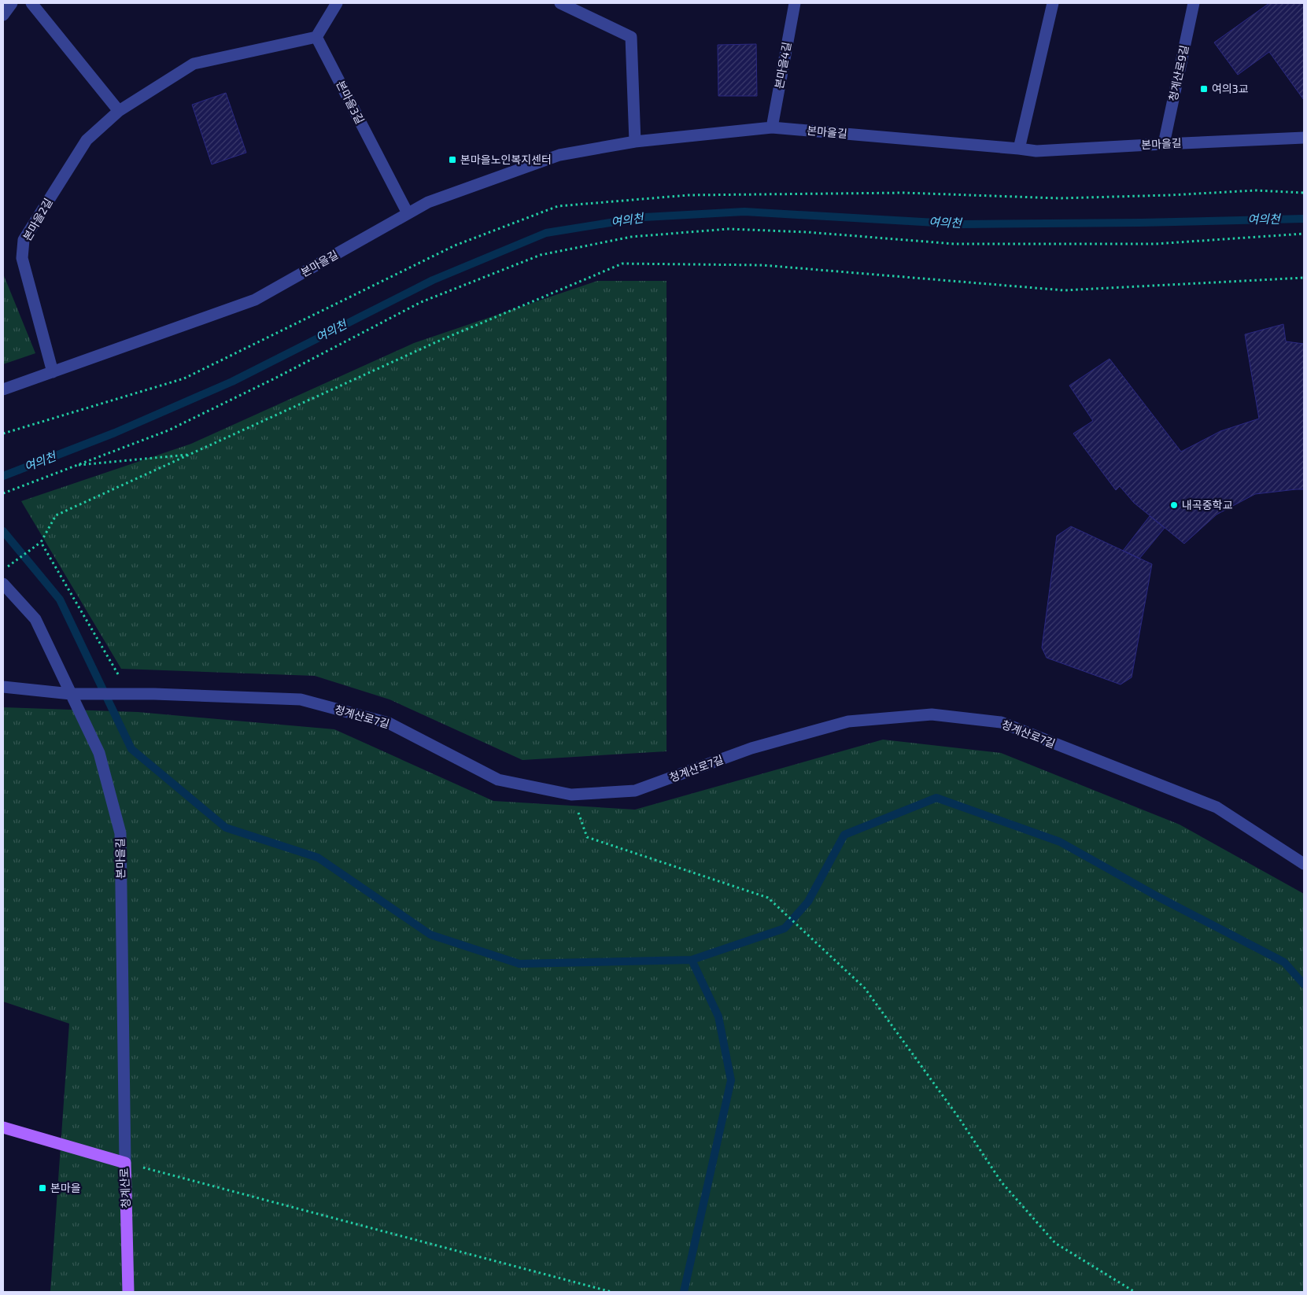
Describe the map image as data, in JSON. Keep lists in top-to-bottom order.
{
  "streets": {
    "main road": ["청계산로"],
    "street": [
      "본마을4길",
      "청계산로9길",
      "본마을3길",
      "본마을길",
      "본마을2길",
      "청계산로7길"
    ]
  },
  "crossings": [
    ["본마을4길", "본마을길"],
    ["청계산로9길", "본마을길"],
    ["본마을3길", "본마을길"],
    ["본마을3길", "본마을2길"],
    ["본마을길", "본마을2길"],
    ["본마을길", "청계산로7길"],
    ["본마을길", "청계산로"]
  ],
  "water": ["여의천"],
  "places": {
    "transit": ["여의3교", "본마을노인복지센터", "본마을"],
    "other": ["내곡중학교"]
  }
}
